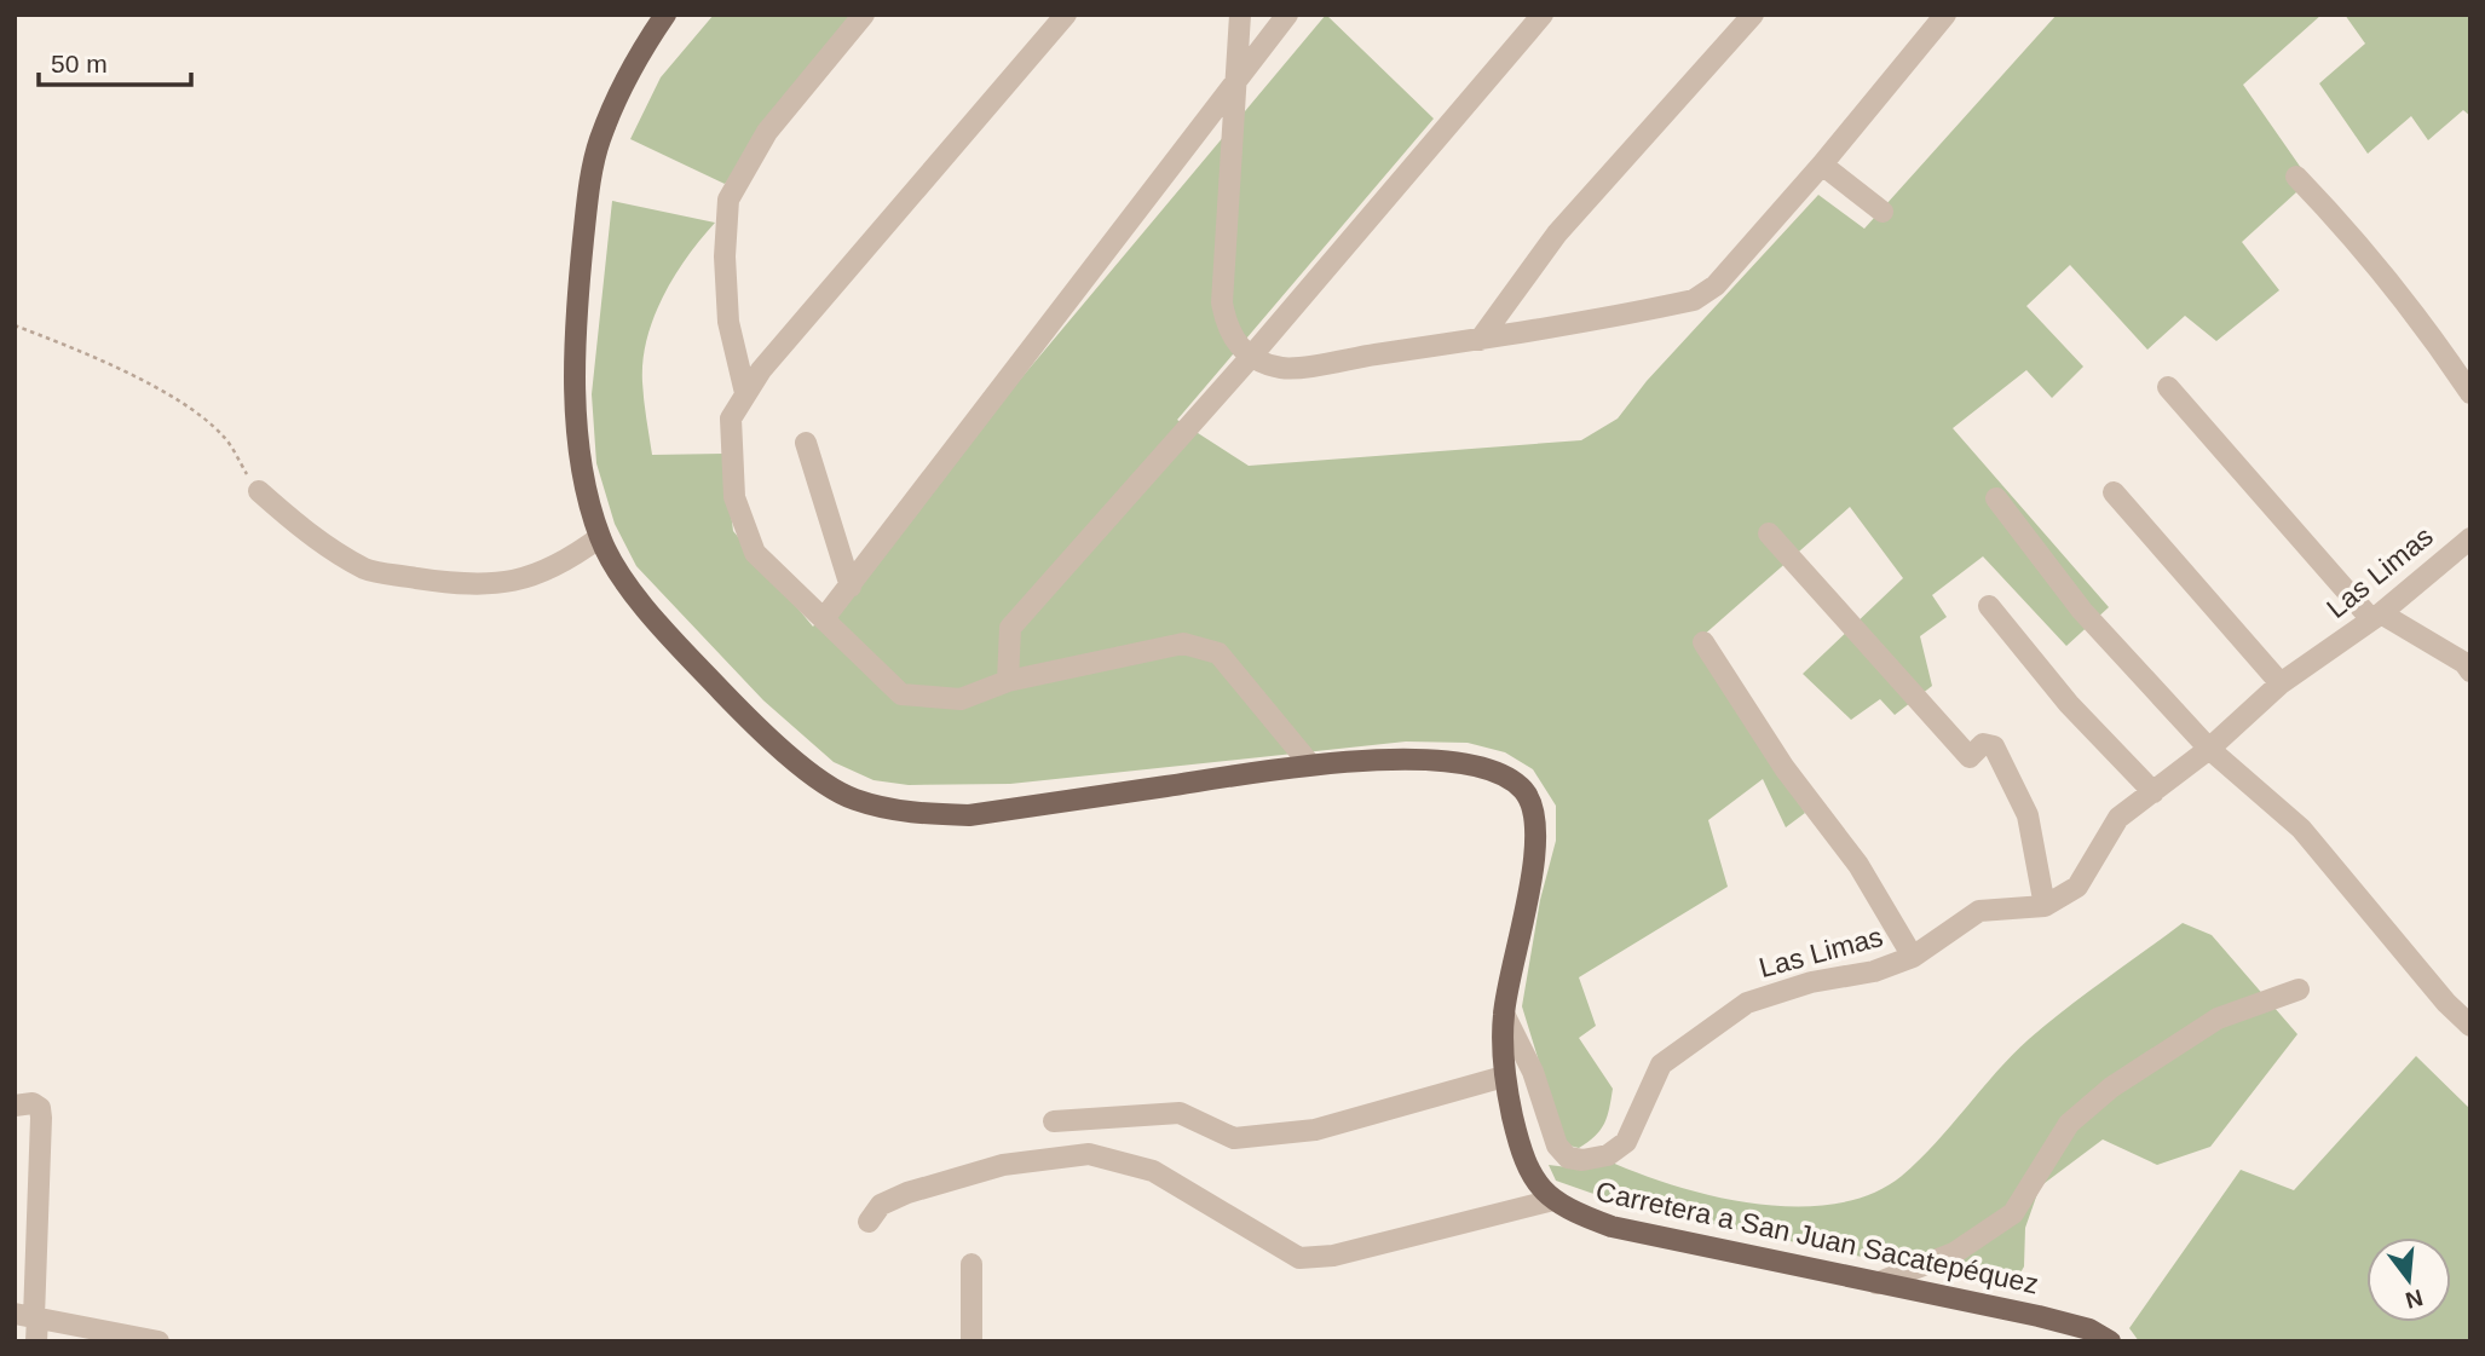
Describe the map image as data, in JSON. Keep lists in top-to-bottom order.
{
  "streets": {
    "main road": ["Carretera a San Juan Sacatepéquez"],
    "street": ["Las Limas"]
  },
  "crossings": [
    ["Las Limas", "Carretera a San Juan Sacatepéquez"]
  ],
  "scale_bar": "50 m",
  "north": "bottom"
}
